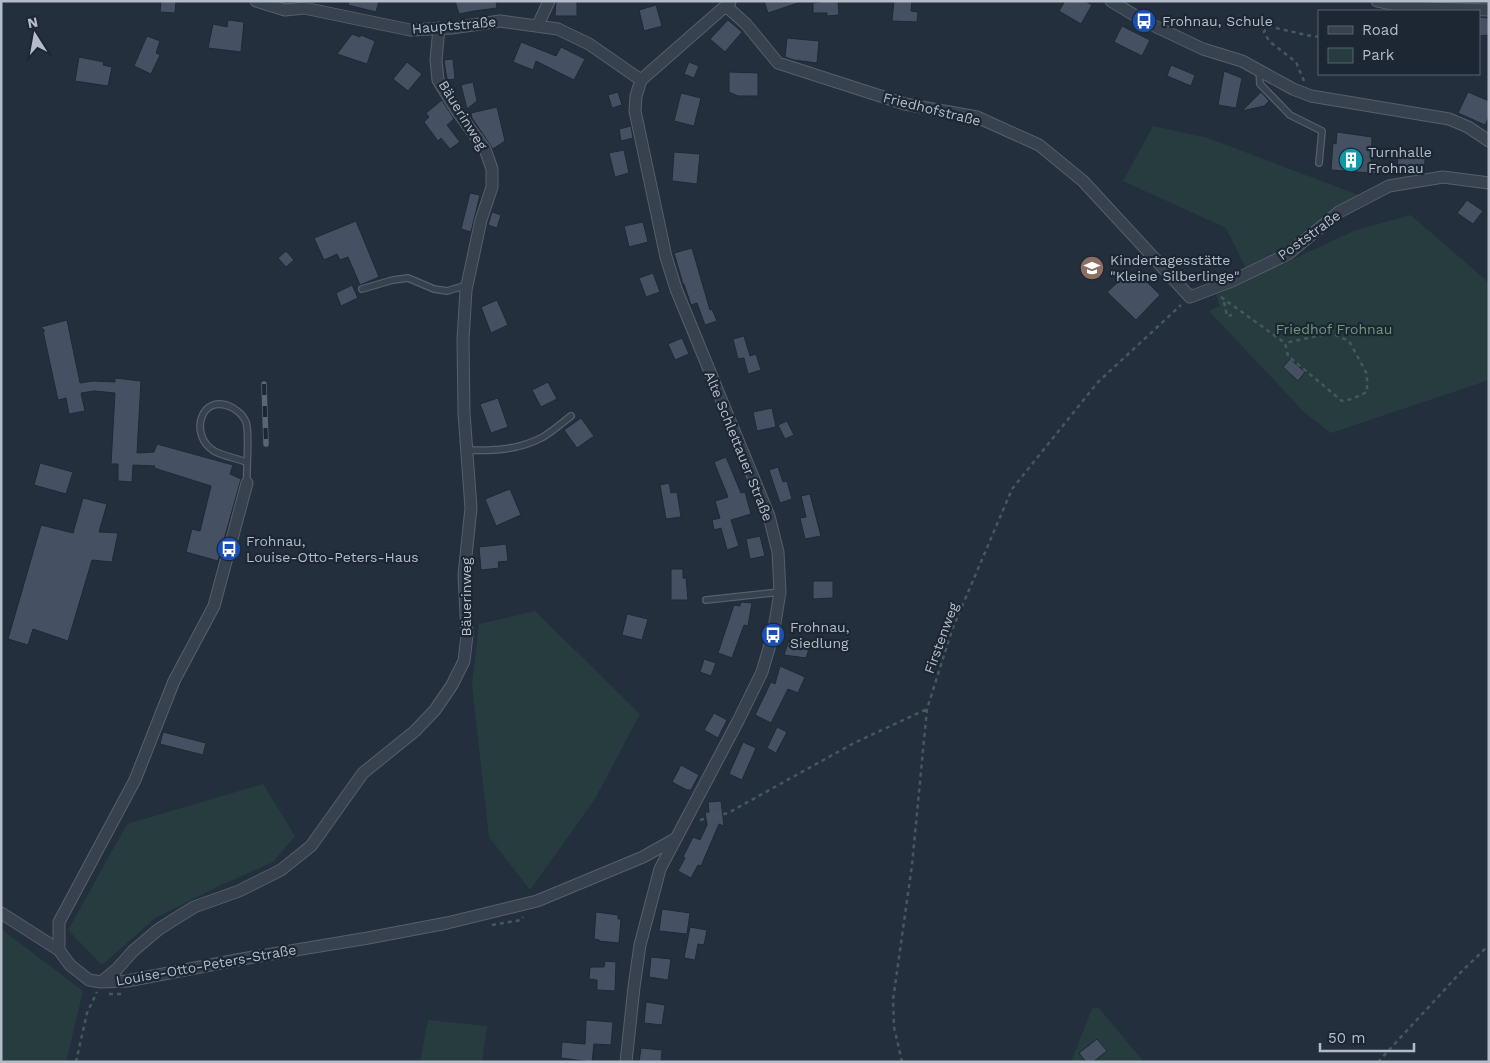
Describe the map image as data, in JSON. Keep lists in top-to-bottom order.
{
  "streets": {
    "street": [
      "Hauptstraße",
      "Friedhofstraße",
      "Bäuerinweg",
      "Poststraße",
      "Alte Schlettauer Straße",
      "Louise-Otto-Peters-Straße"
    ],
    "path": ["Firstenweg"]
  },
  "crossings": [
    ["Hauptstraße", "Bäuerinweg"],
    ["Hauptstraße", "Alte Schlettauer Straße"],
    ["Friedhofstraße", "Poststraße"],
    ["Friedhofstraße", "Firstenweg"],
    ["Bäuerinweg", "Louise-Otto-Peters-Straße"],
    ["Poststraße", "Firstenweg"],
    ["Alte Schlettauer Straße", "Louise-Otto-Peters-Straße"]
  ],
  "parks": ["Friedhof Frohnau"],
  "places": {
    "bus stop": ["Frohnau, Schule", "Frohnau, Louise-Otto-Peters-Haus", "Frohnau, Siedlung"],
    "building": ["Turnhalle Frohnau"],
    "school or university": ["Kindertagesstätte \"Kleine Silberlinge\""]
  },
  "legend": ["Road", "Park"],
  "scale_bar": "50 m",
  "north": "top"
}
